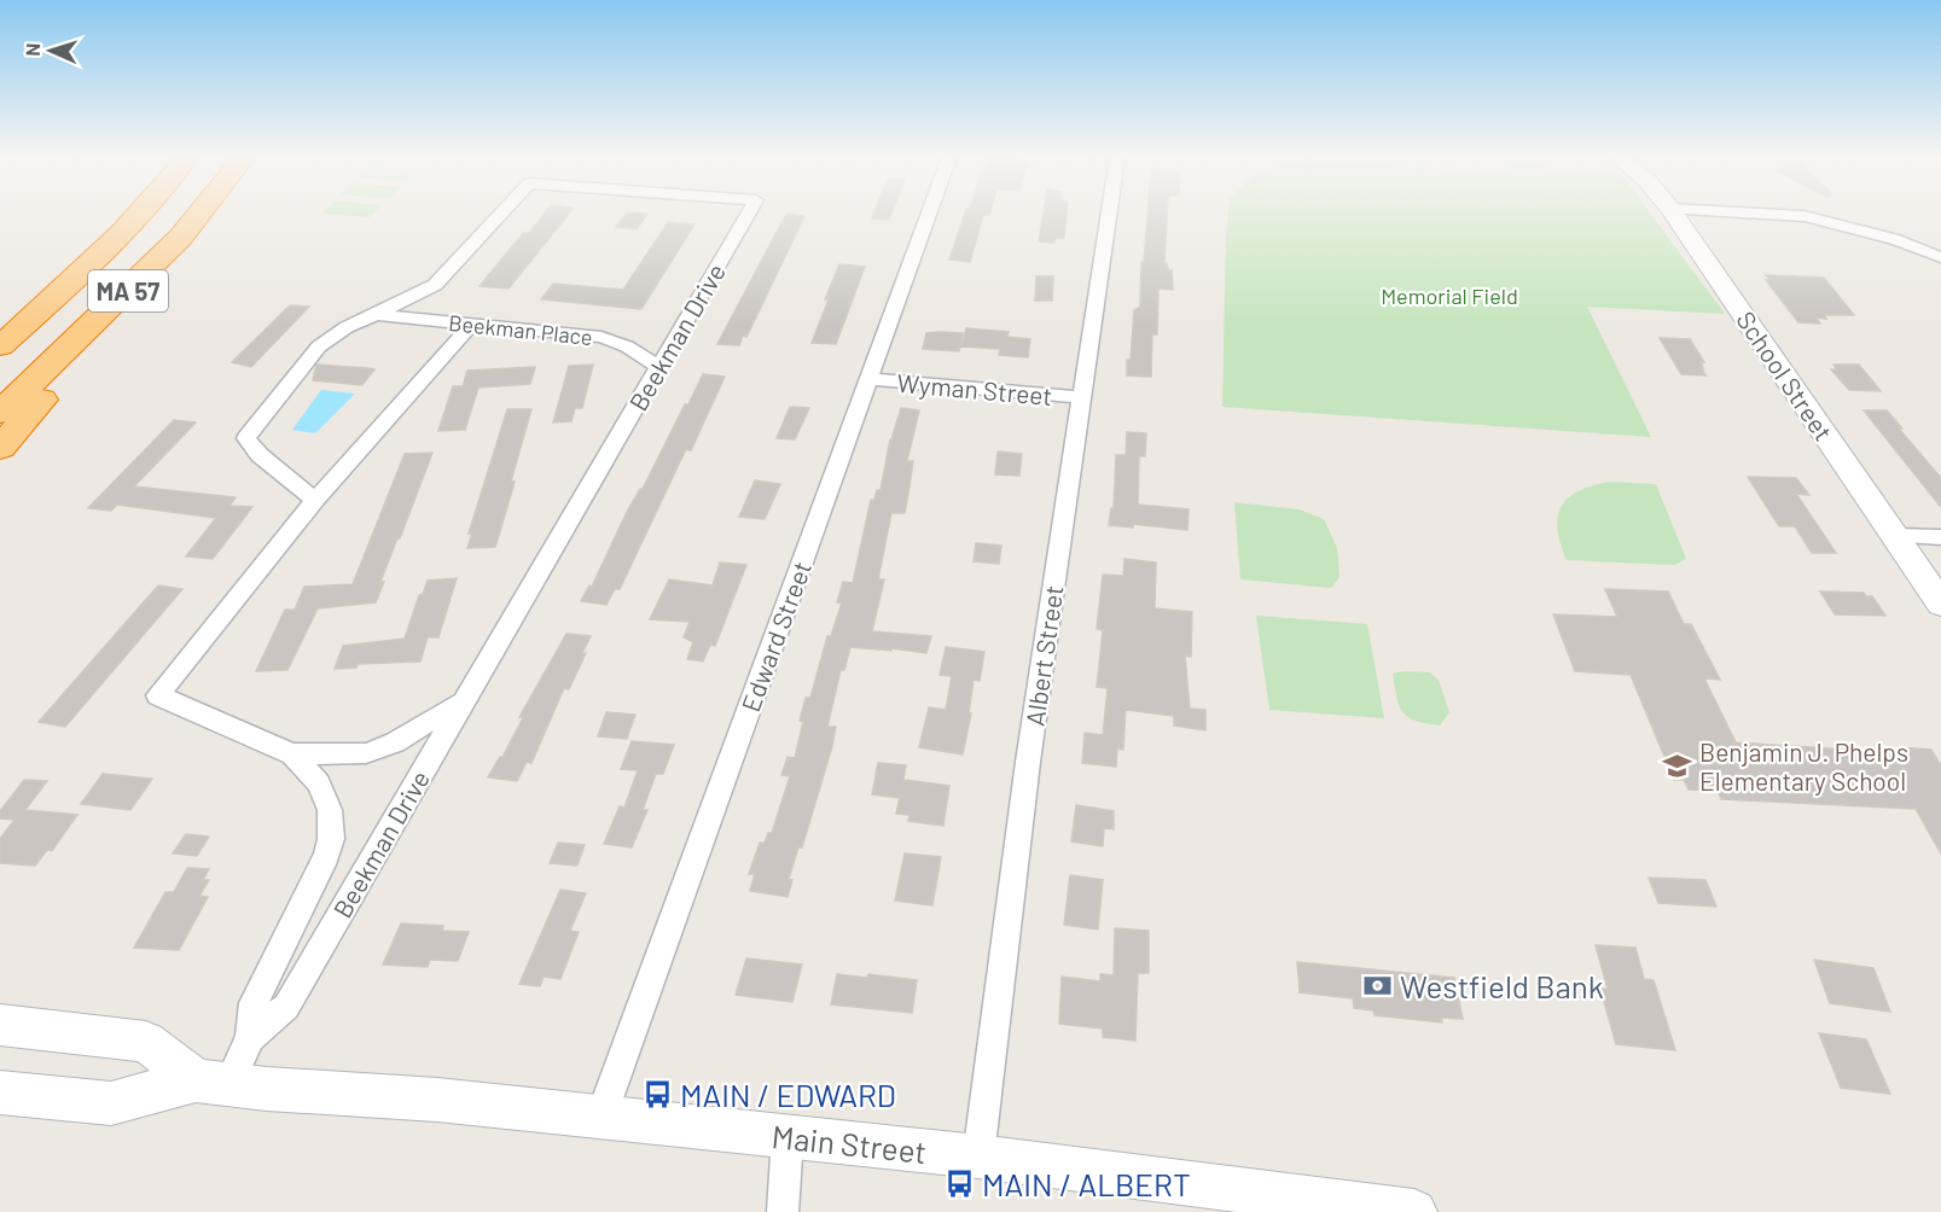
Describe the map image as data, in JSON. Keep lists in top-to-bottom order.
{
  "streets": {
    "highway": ["MA 57"],
    "main road": ["School Street", "Main Street"],
    "street": [
      "Beekman Place",
      "Beekman Drive",
      "Wyman Street",
      "Edward Street",
      "Albert Street"
    ]
  },
  "crossings": [
    ["Beekman Place", "Beekman Drive"],
    ["Beekman Drive", "Main Street"],
    ["Wyman Street", "Edward Street"],
    ["Wyman Street", "Albert Street"],
    ["Edward Street", "Main Street"],
    ["Albert Street", "Main Street"]
  ],
  "parks": ["Memorial Field"],
  "places": {
    "school or university": ["Benjamin J. Phelps Elementary School"],
    "bank": ["Westfield Bank"],
    "bus stop": ["MAIN / EDWARD", "MAIN / ALBERT"]
  },
  "north": "left"
}
